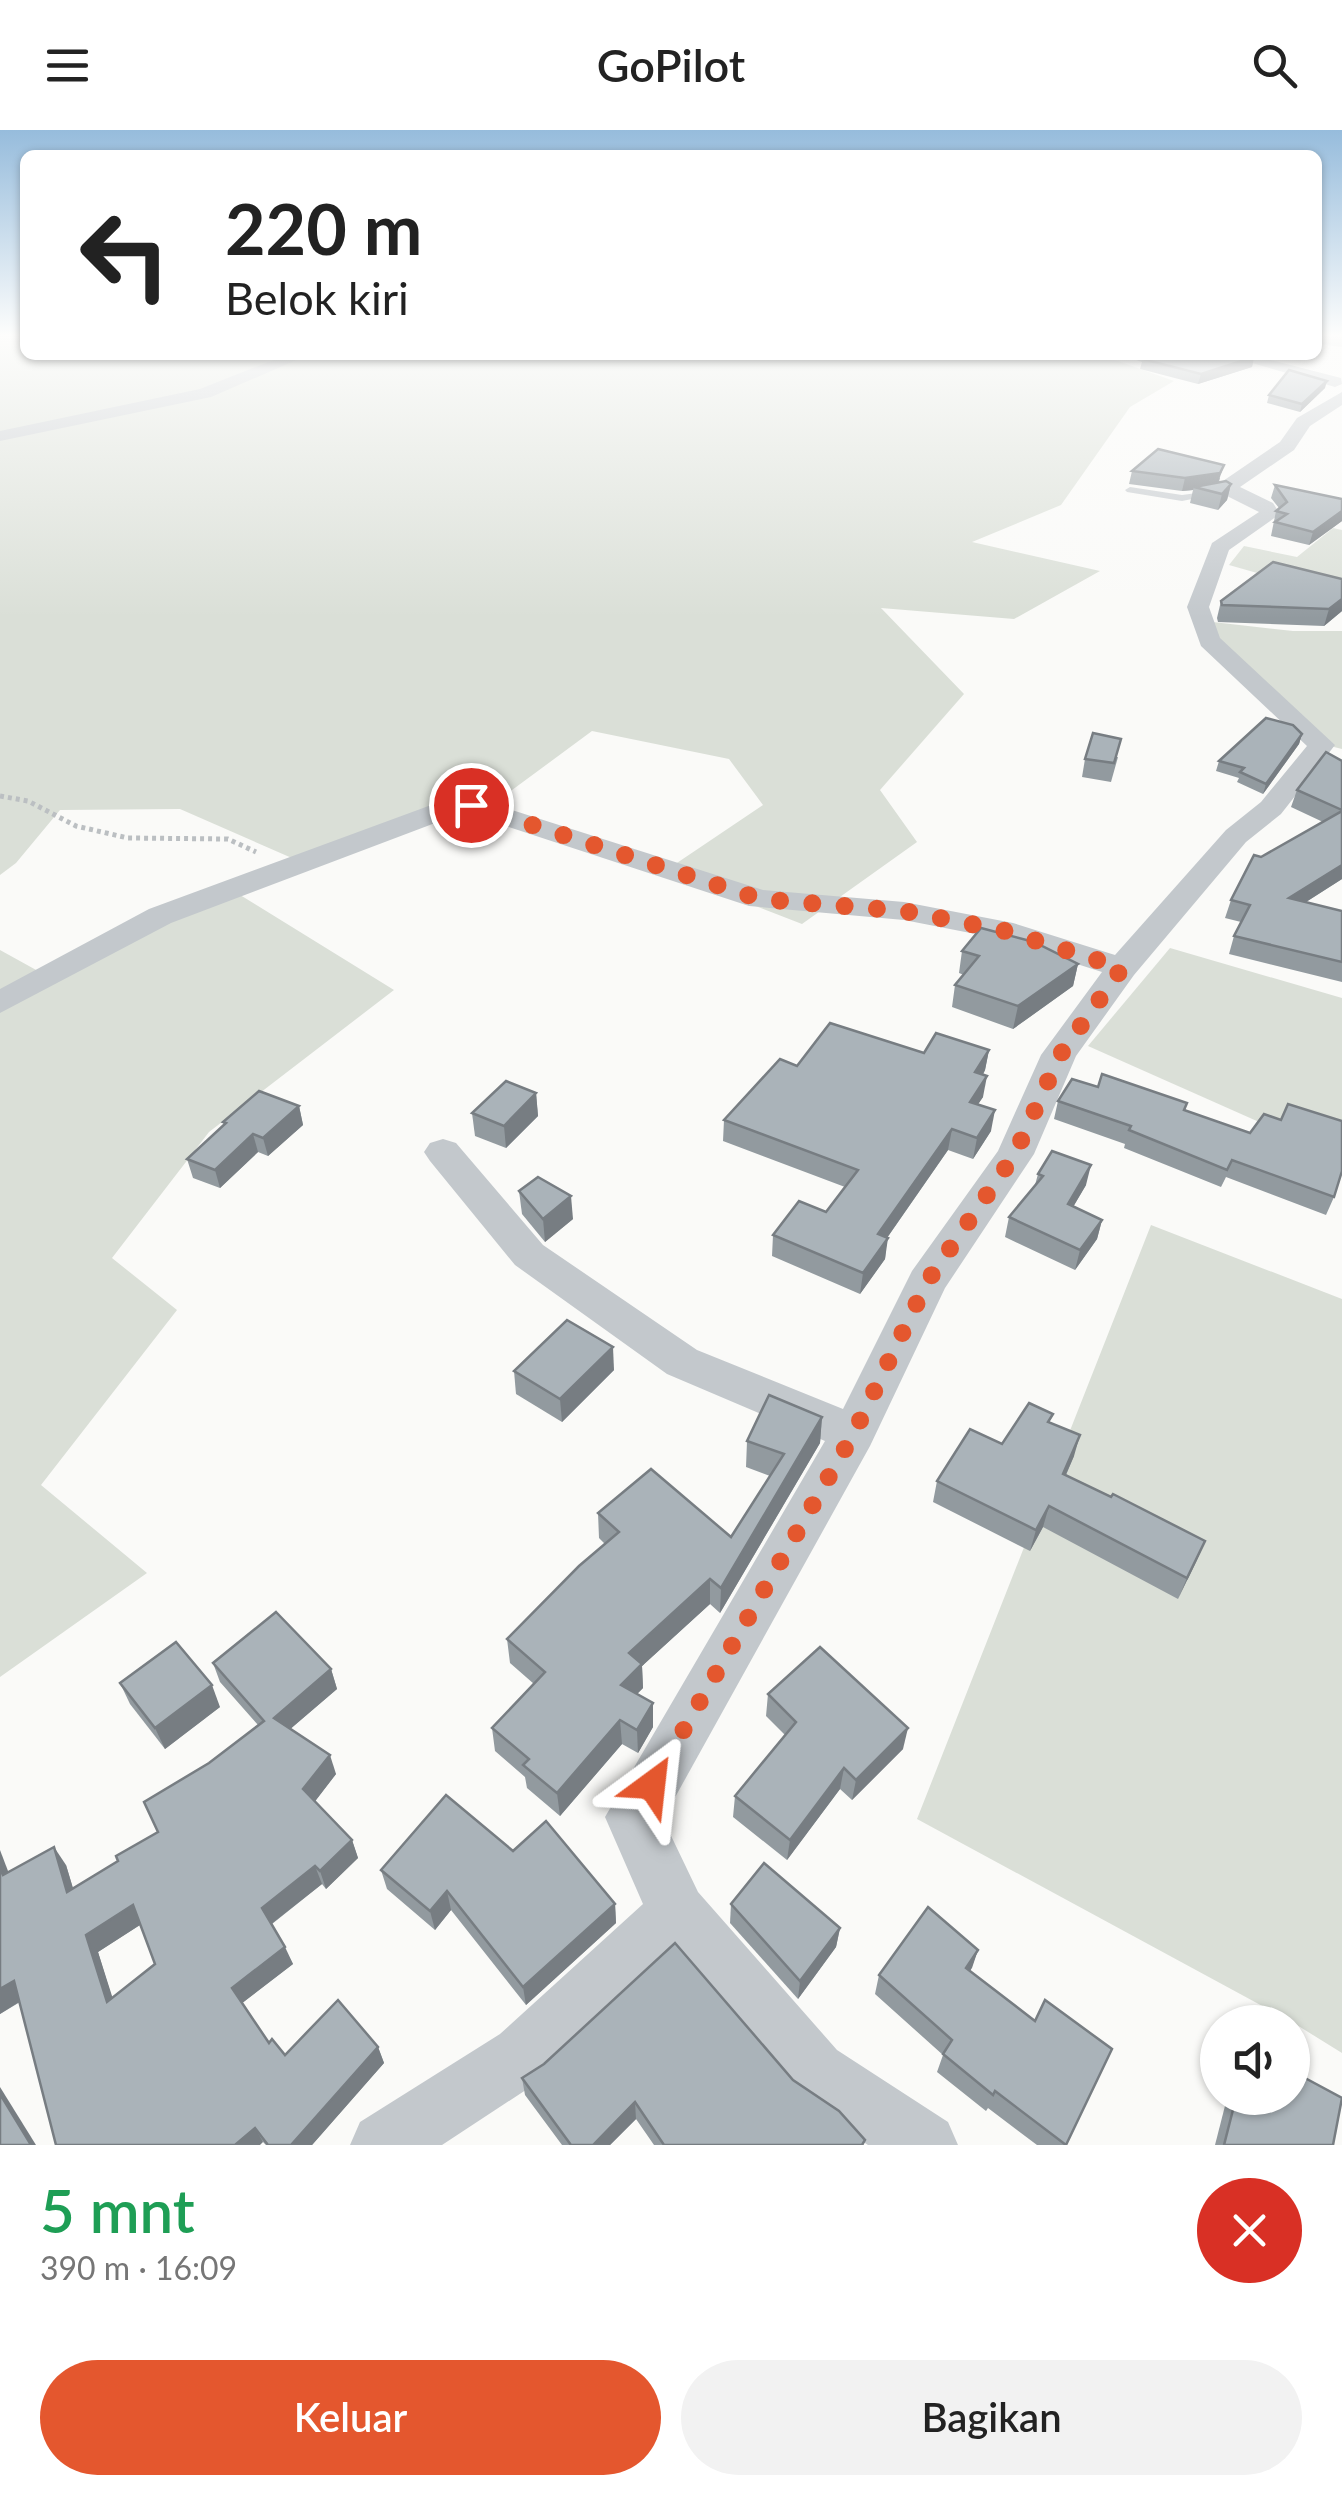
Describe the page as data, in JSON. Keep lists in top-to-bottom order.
{
  "page": {
    "header": "GoPilot",
    "turn": ["220 m", "Belok kiri"],
    "heading": ["5 mnt", "390 m · 16:09"],
    "buttons": ["Keluar", "Bagikan"]
  }
}
